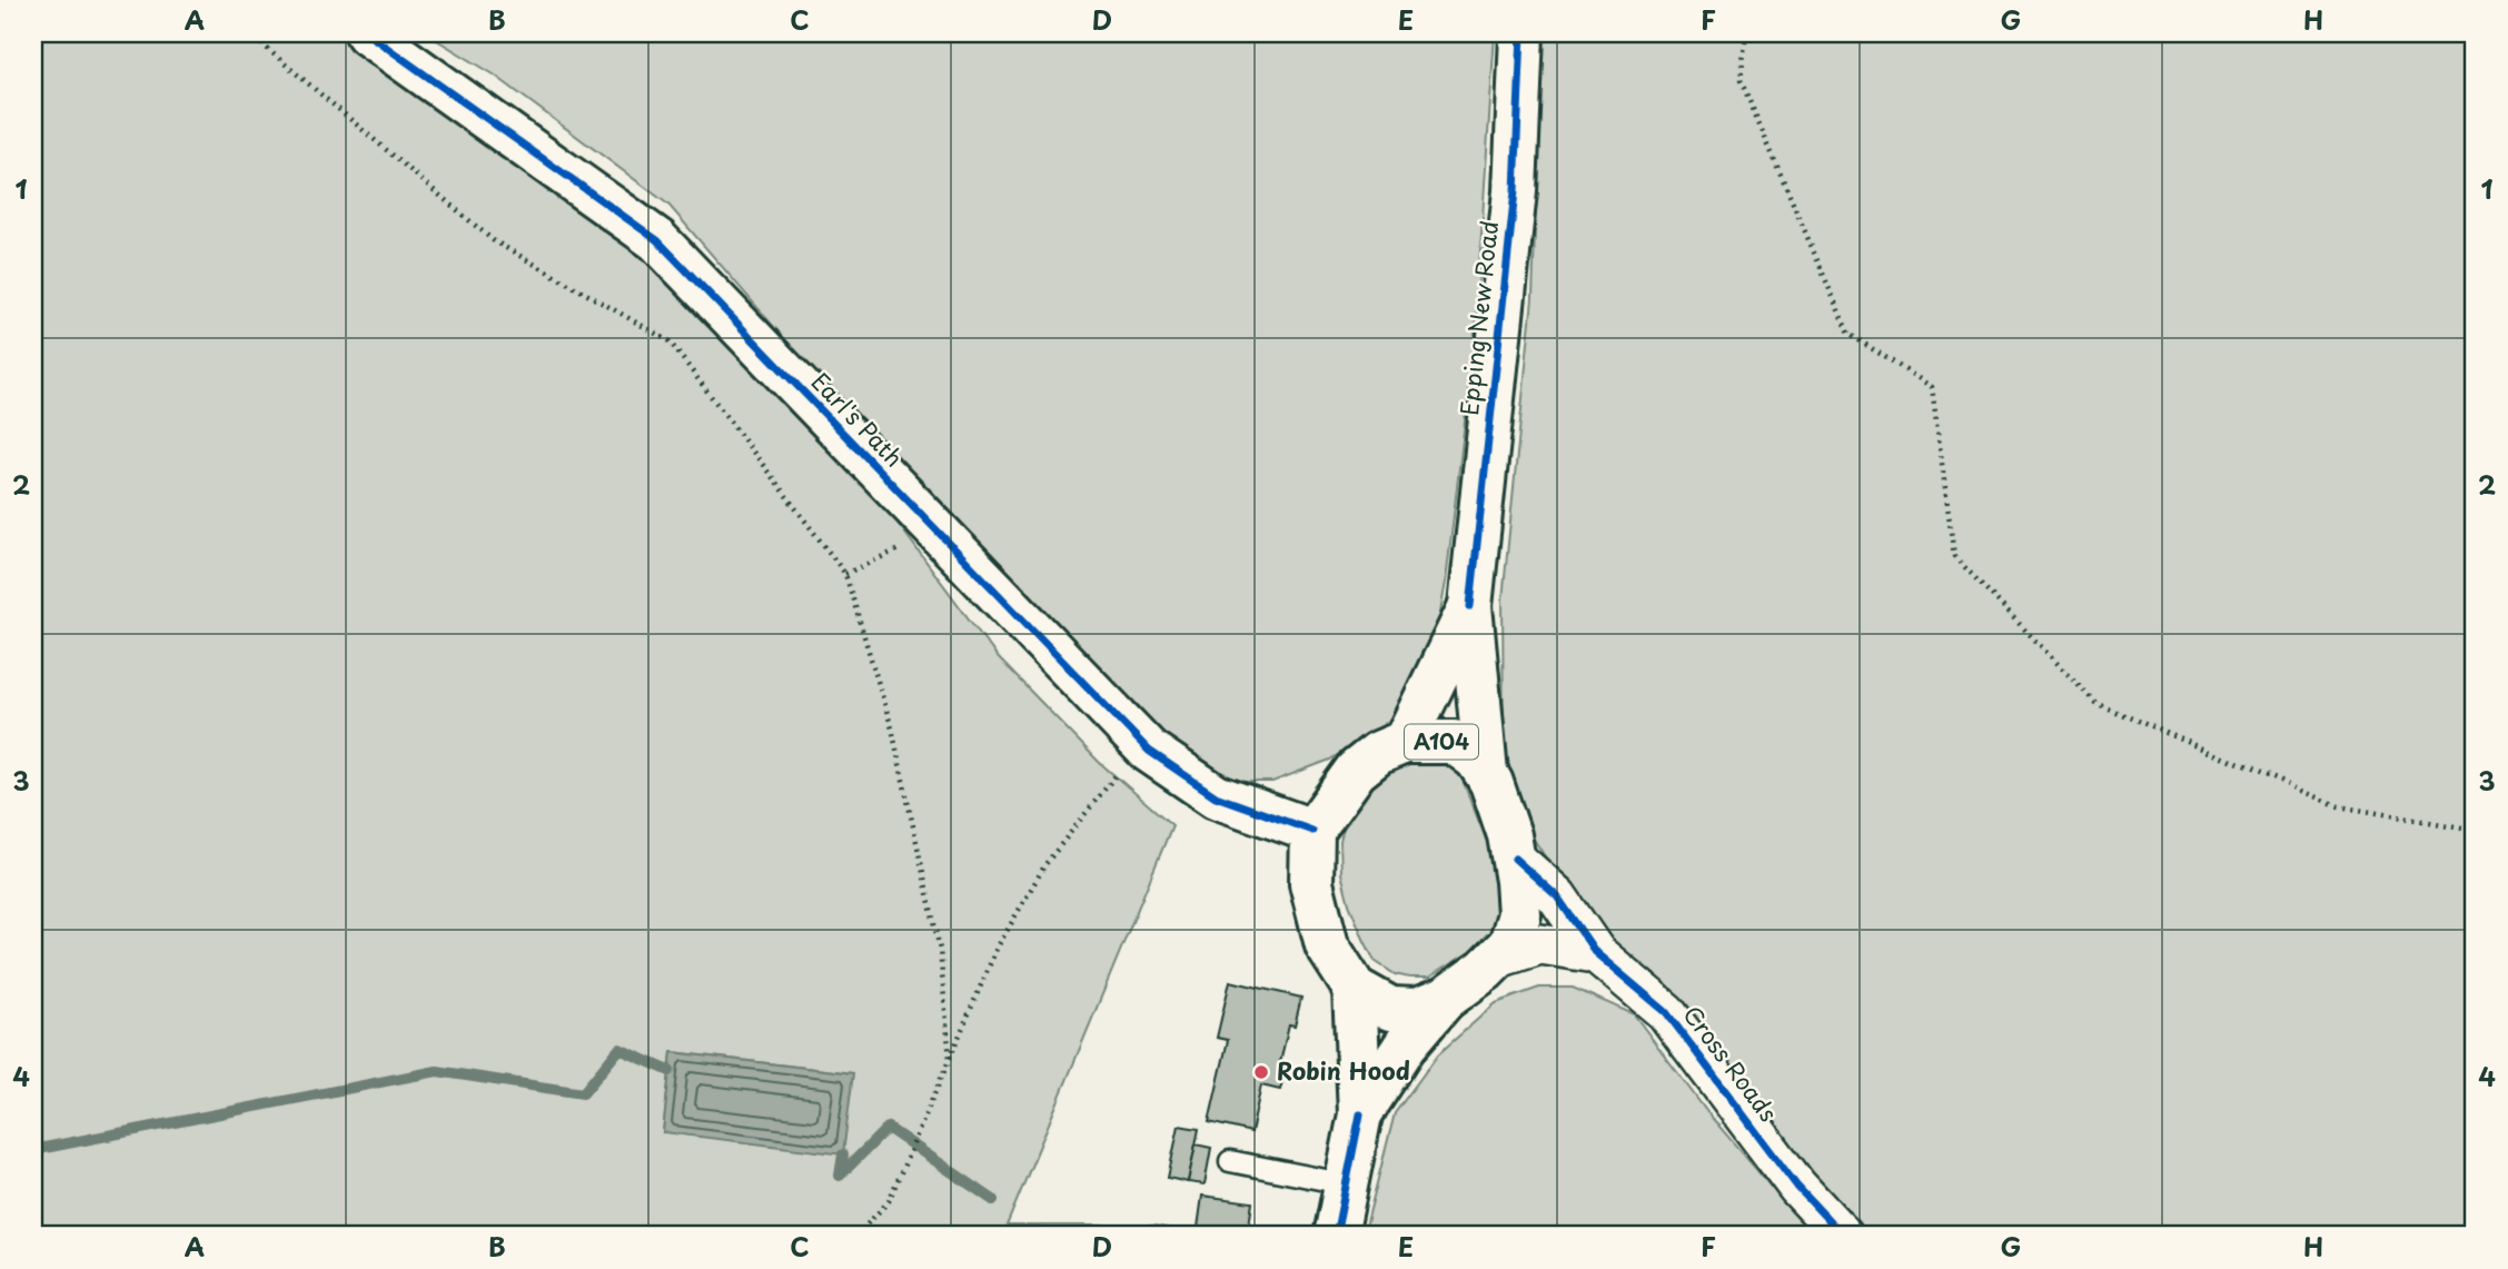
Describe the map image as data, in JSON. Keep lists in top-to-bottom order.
{
  "streets": {
    "main road": ["Epping New Road", "Earl's Path", "A104"],
    "street": ["Cross Roads"]
  },
  "crossings": [
    ["Epping New Road", "Earl's Path"],
    ["Epping New Road", "A104"],
    ["Epping New Road", "Cross Roads"],
    ["Earl's Path", "A104"],
    ["Earl's Path", "Cross Roads"],
    ["A104", "Cross Roads"]
  ],
  "places": ["Robin Hood"],
  "grid": {
    "columns": [
      "A",
      "B",
      "C",
      "D",
      "E",
      "F",
      "G",
      "H"
    ],
    "rows": [
      "1",
      "2",
      "3",
      "4"
    ]
  }
}
